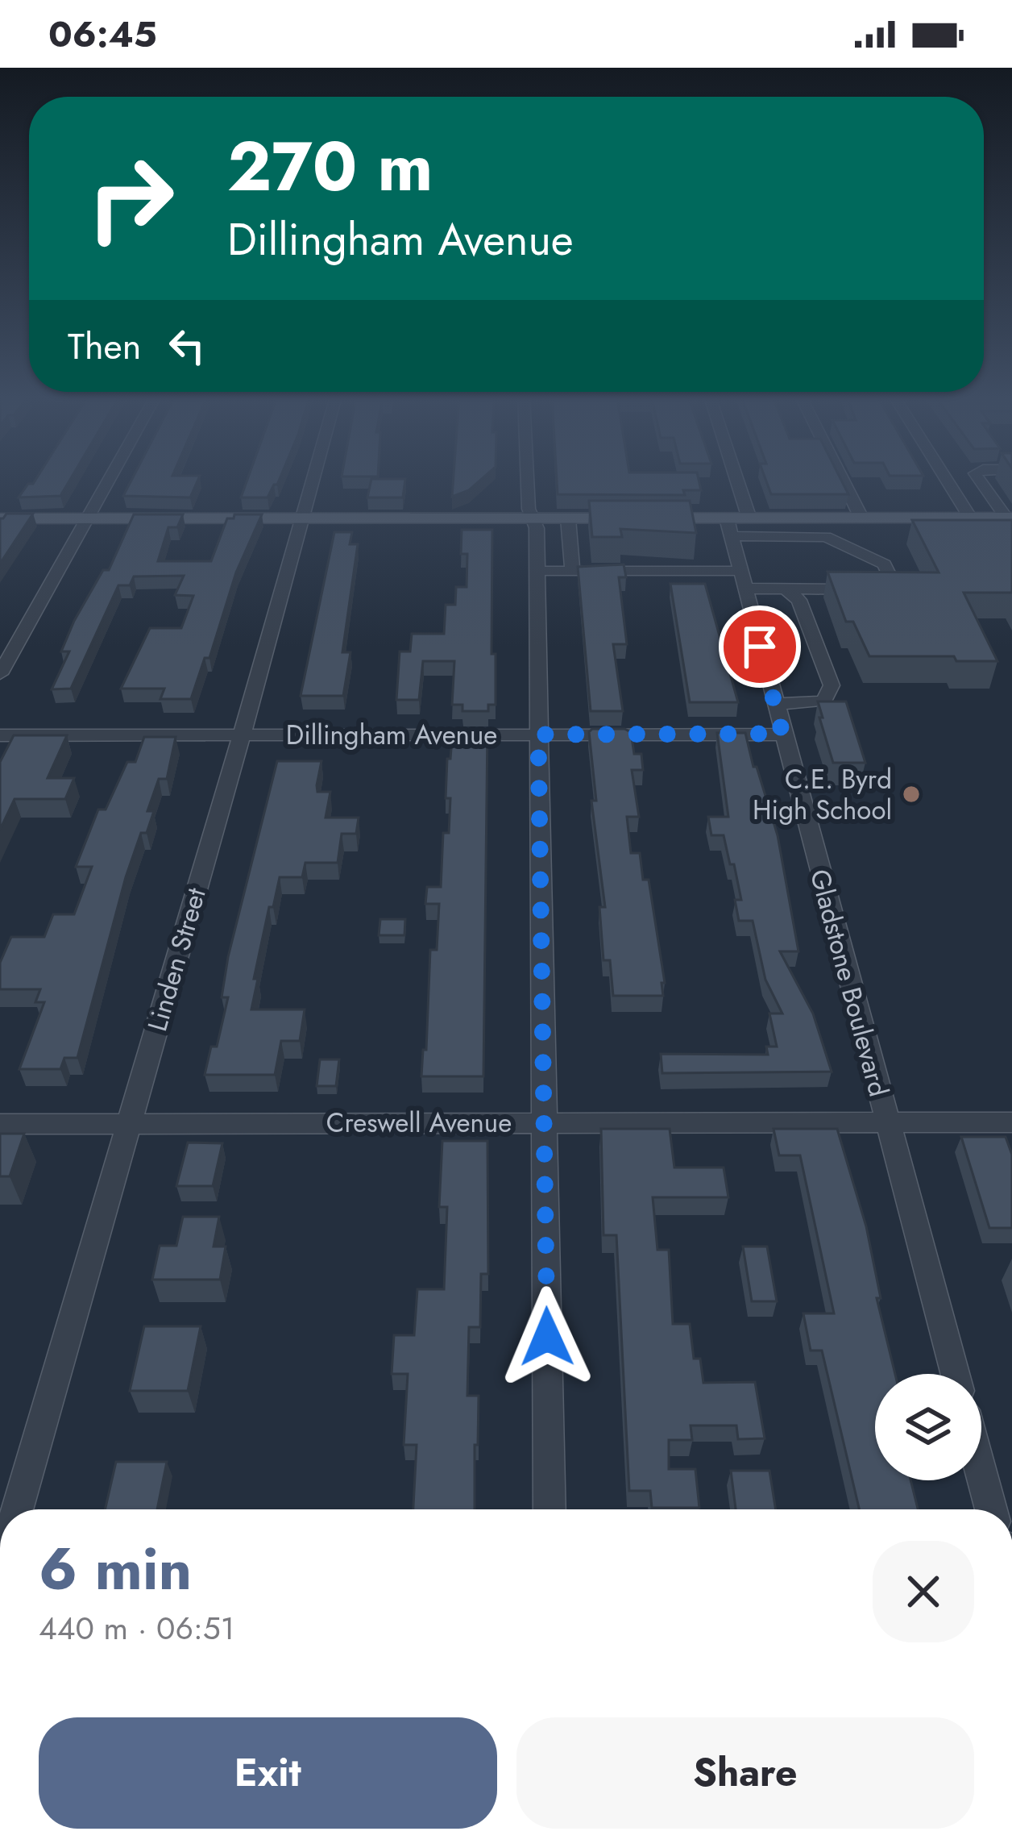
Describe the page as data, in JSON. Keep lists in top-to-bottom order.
{
  "streets": {
    "street": [
      "Dillingham Avenue",
      "Linden Street",
      "Gladstone Boulevard",
      "Creswell Avenue"
    ]
  },
  "crossings": [
    ["Dillingham Avenue", "Linden Street"],
    ["Dillingham Avenue", "Gladstone Boulevard"],
    ["Linden Street", "Creswell Avenue"],
    ["Gladstone Boulevard", "Creswell Avenue"]
  ],
  "places": ["C.E. Byrd High School"],
  "page": {
    "status": "06:45",
    "turn": ["270 m", "Dillingham Avenue"],
    "then": "Then",
    "heading": ["6 min", "440 m · 06:51"],
    "buttons": ["Exit", "Share"]
  }
}
